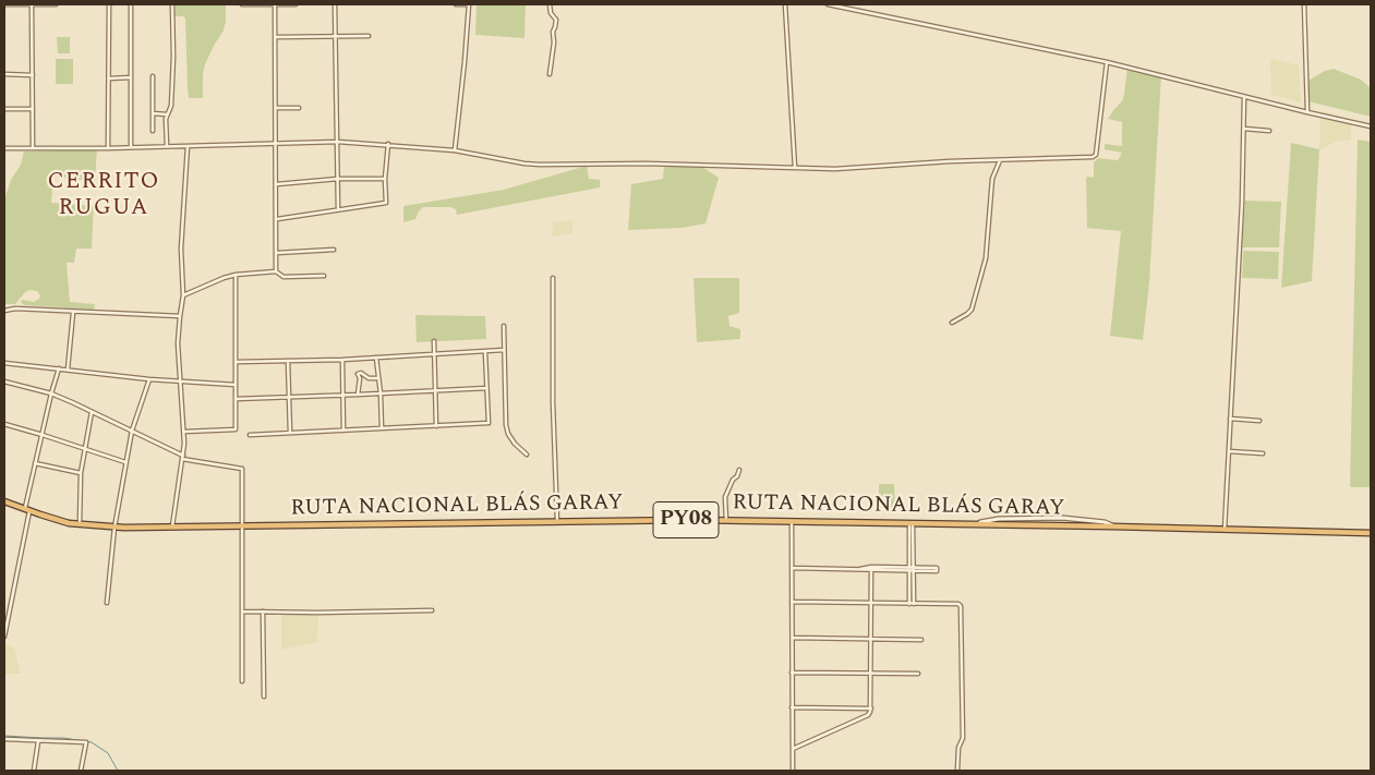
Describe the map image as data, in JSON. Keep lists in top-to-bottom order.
{
  "streets": {
    "highway": ["RUTA NACIONAL BLÁS GARAY", "PY08"]
  },
  "districts": ["CERRITO RUGUA"]
}
